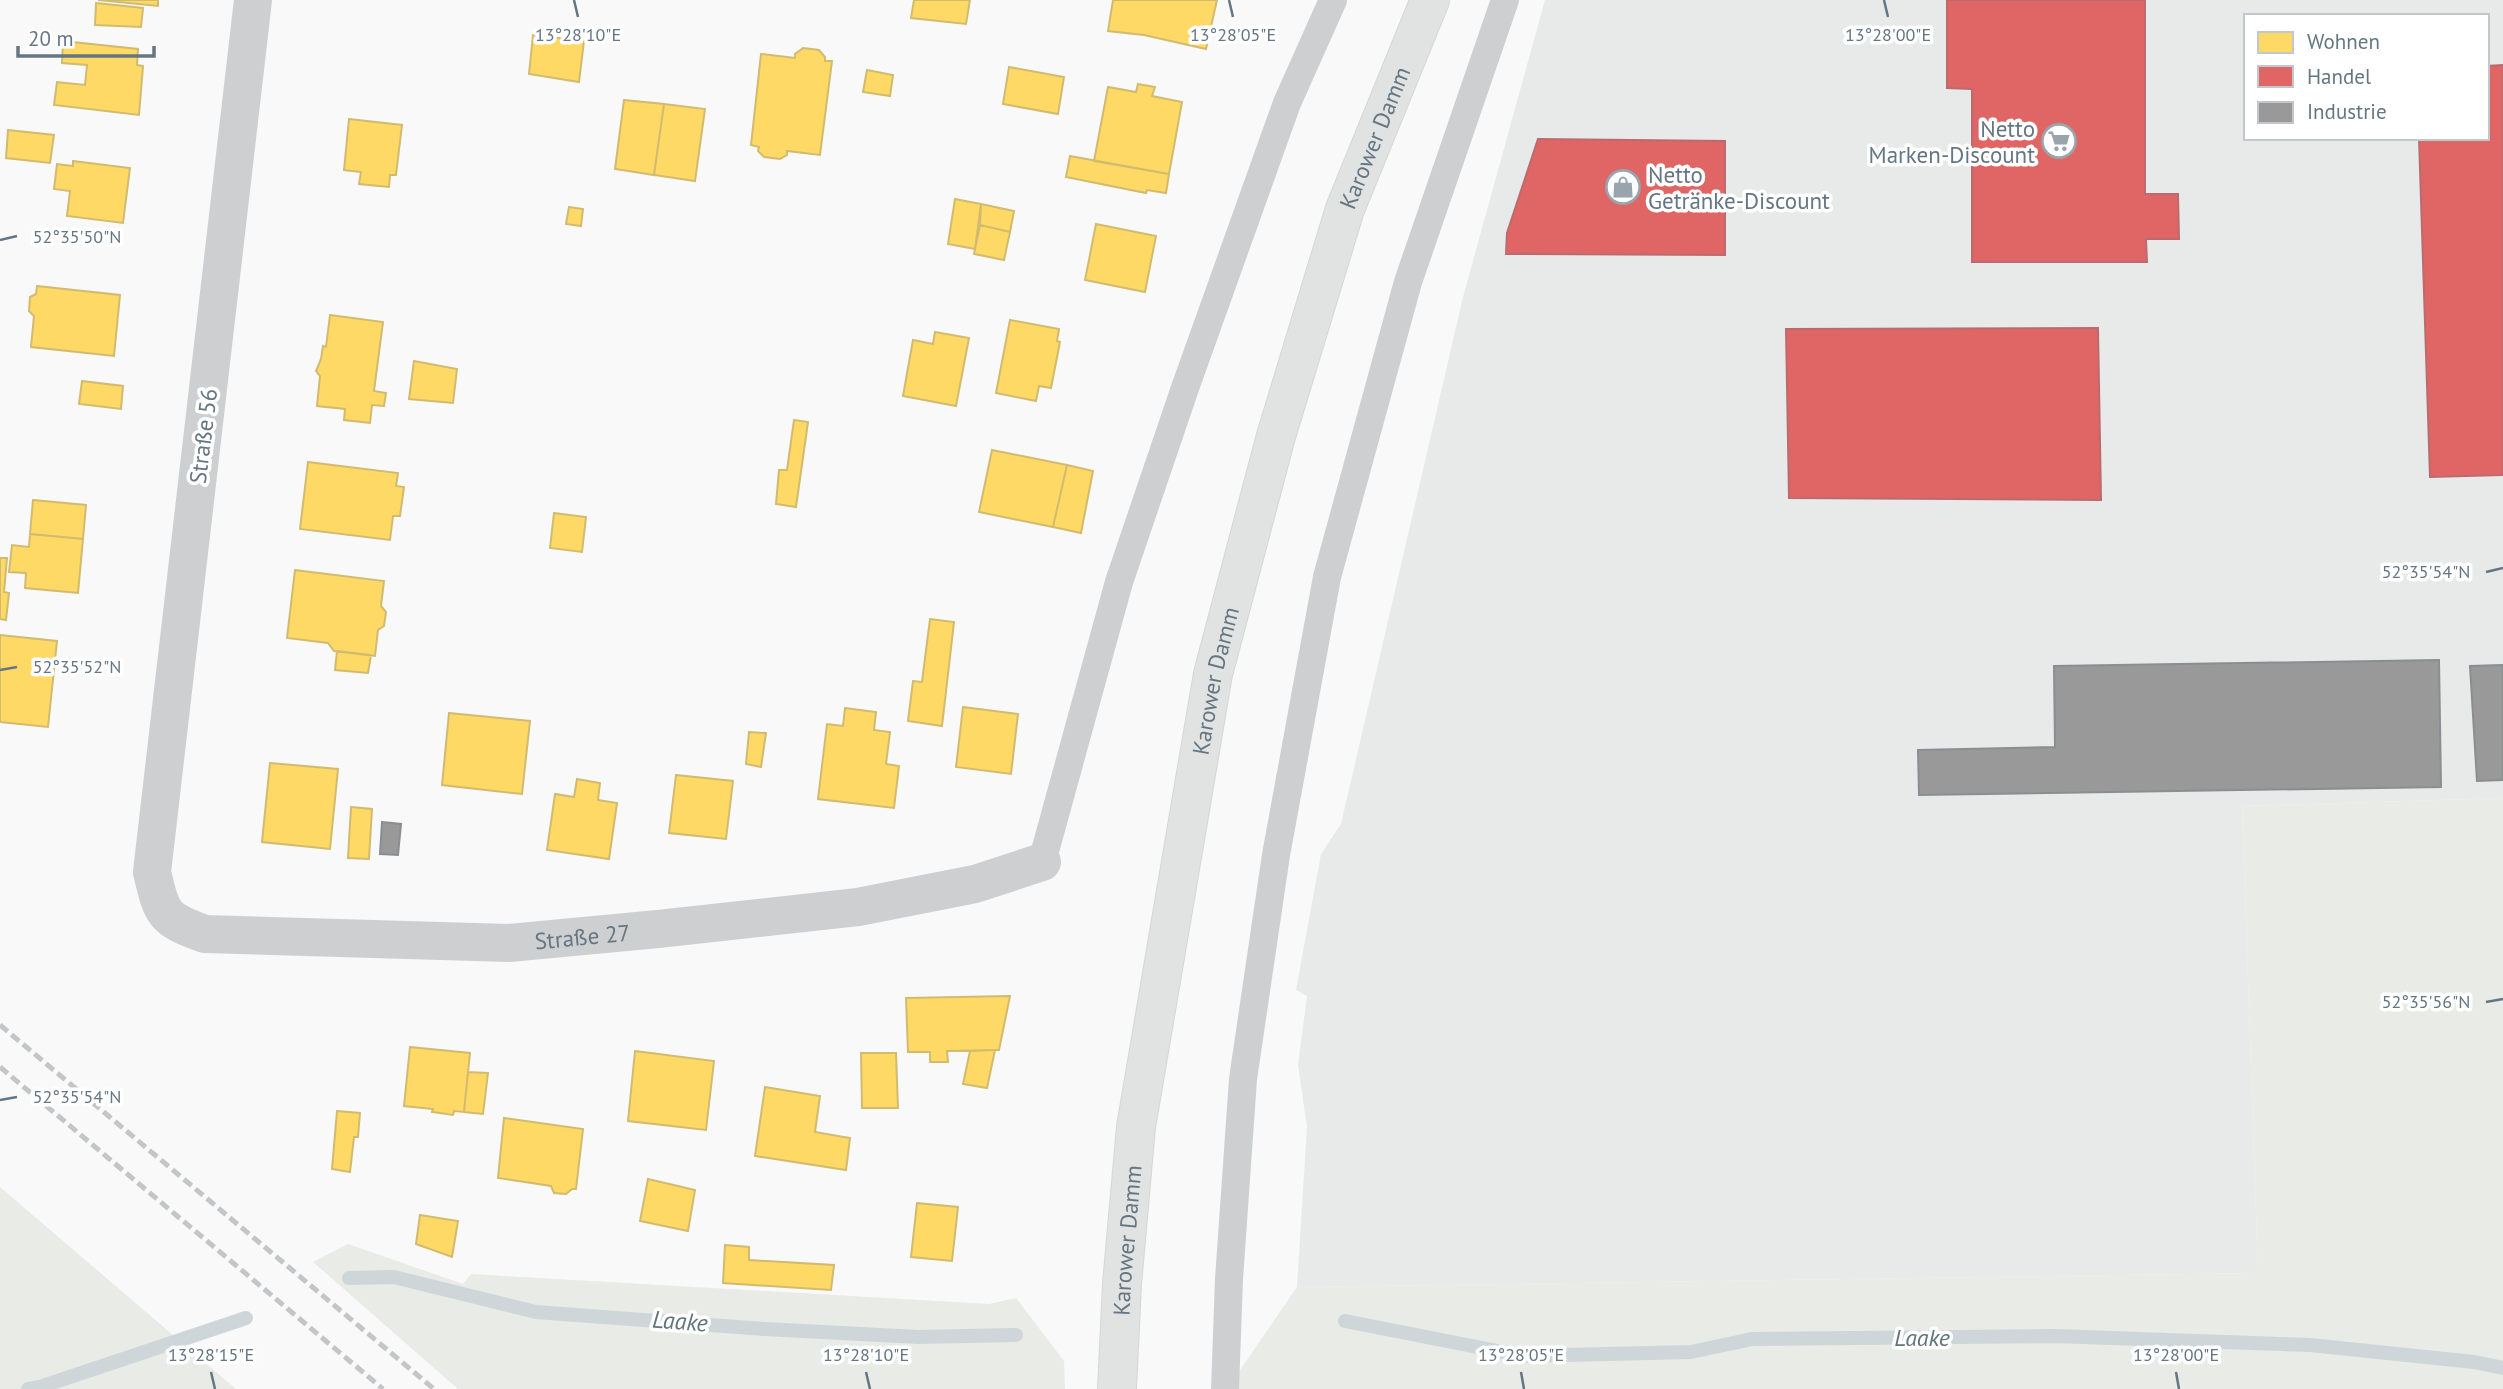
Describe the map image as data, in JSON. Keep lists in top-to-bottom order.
{
  "streets": {
    "main road": ["Karower Damm"],
    "street": ["Straße 56", "Straße 27"]
  },
  "crossings": [
    ["Straße 56", "Straße 27"]
  ],
  "water": ["Laake"],
  "places": {
    "supermarket": ["Netto Marken-Discount"],
    "shop": ["Netto Getränke-Discount"]
  },
  "legend": ["Wohnen", "Handel", "Industrie"],
  "scale_bar": "20 m",
  "coordinates": [
    "13°28'10\"E",
    "13°28'05\"E",
    "13°28'00\"E",
    "52°35'50\"N",
    "52°35'54\"N",
    "52°35'52\"N",
    "52°35'56\"N",
    "13°28'15\"E"
  ]
}
